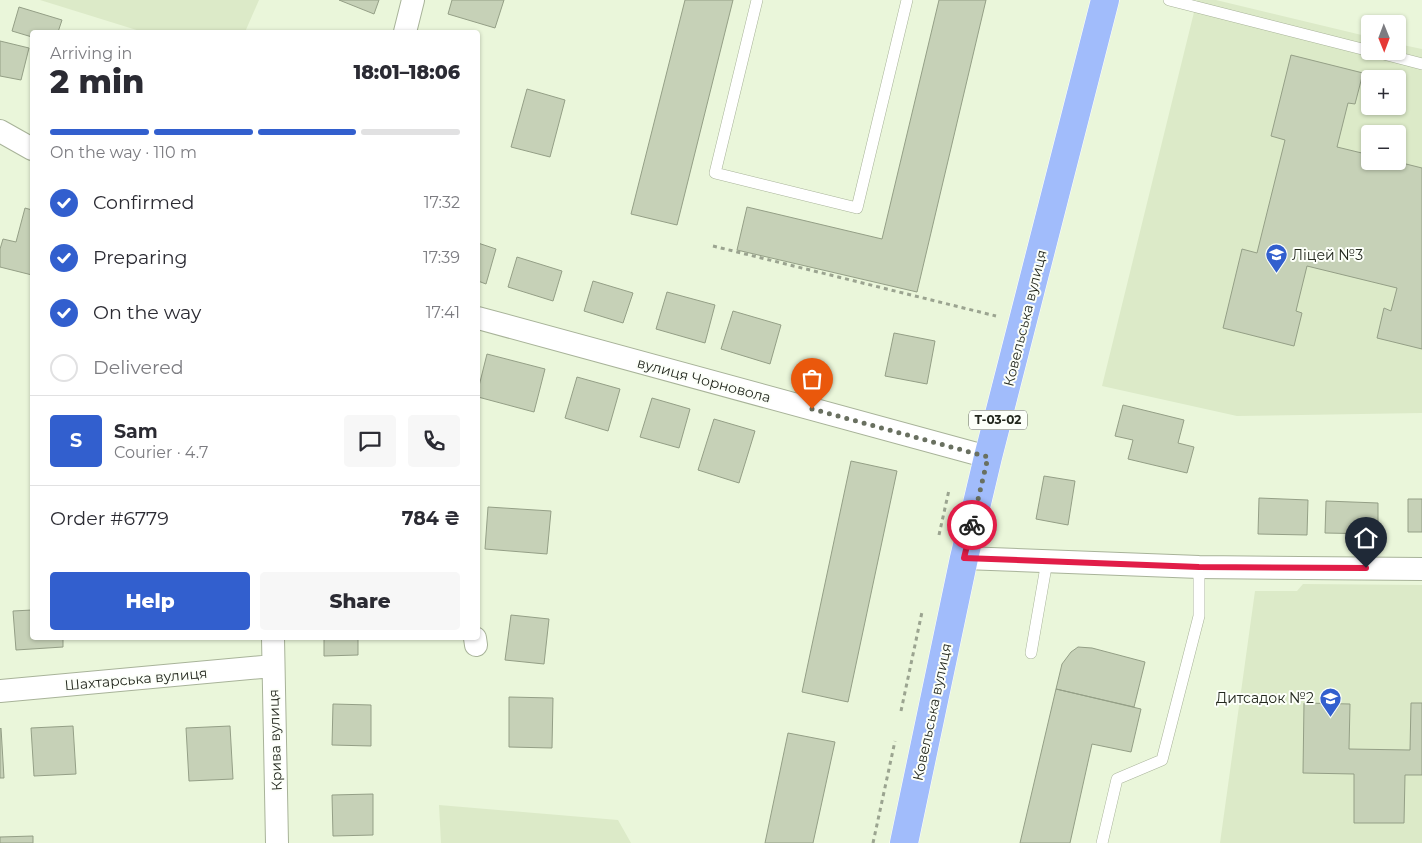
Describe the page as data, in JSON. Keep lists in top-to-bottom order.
{
  "streets": {
    "main road": ["Ковельська вулиця", "Т-03-02"],
    "street": ["вулиця Чорновола", "Шахтарська вулиця", "Крива вулиця"]
  },
  "crossings": [
    ["Ковельська вулиця", "вулиця Чорновола"],
    ["Шахтарська вулиця", "Крива вулиця"]
  ],
  "places": {
    "school or university": ["Ліцей №3", "Дитсадок №2"]
  },
  "north": "bottom",
  "page": {
    "map_buttons": ["+", "−"],
    "heading": ["2 min", "Arriving in", "18:01–18:06"],
    "panel": [
      "Sam",
      "Courier · 4.7",
      "Order #6779",
      "784 ₴"
    ],
    "bar": "On the way · 110 m",
    "list": [
      ["Confirmed", "17:32"],
      ["Preparing", "17:39"],
      ["On the way", "17:41"],
      "Delivered"
    ],
    "round": "S",
    "buttons": ["Help", "Share"]
  }
}
